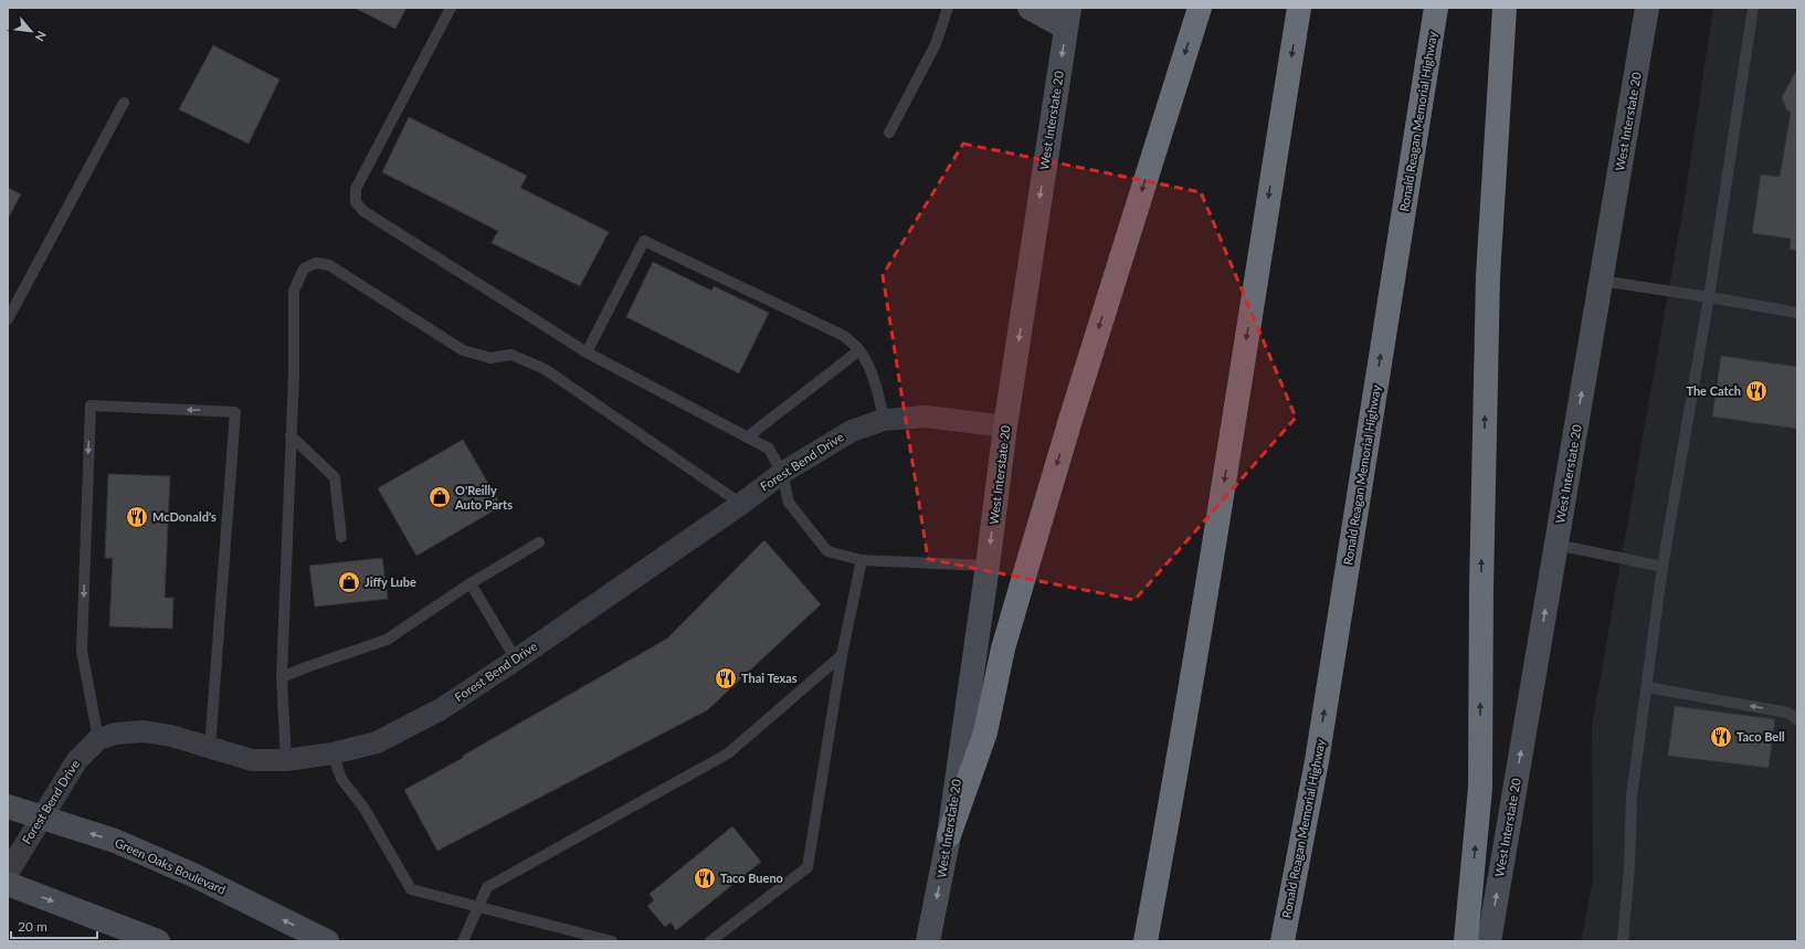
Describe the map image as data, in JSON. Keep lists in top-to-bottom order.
{
  "streets": {
    "highway": ["Ronald Reagan Memorial Highway"],
    "main road": ["West Interstate 20", "Green Oaks Boulevard"],
    "street": ["Forest Bend Drive"]
  },
  "crossings": [
    ["West Interstate 20", "Forest Bend Drive"],
    ["Forest Bend Drive", "Green Oaks Boulevard"]
  ],
  "places": {
    "restaurant": [
      "The Catch",
      "McDonald's",
      "Thai Texas",
      "Taco Bell",
      "Taco Bueno"
    ],
    "shop": ["O'Reilly Auto Parts", "Jiffy Lube"]
  },
  "scale_bar": "20 m",
  "north": "bottom right"
}
